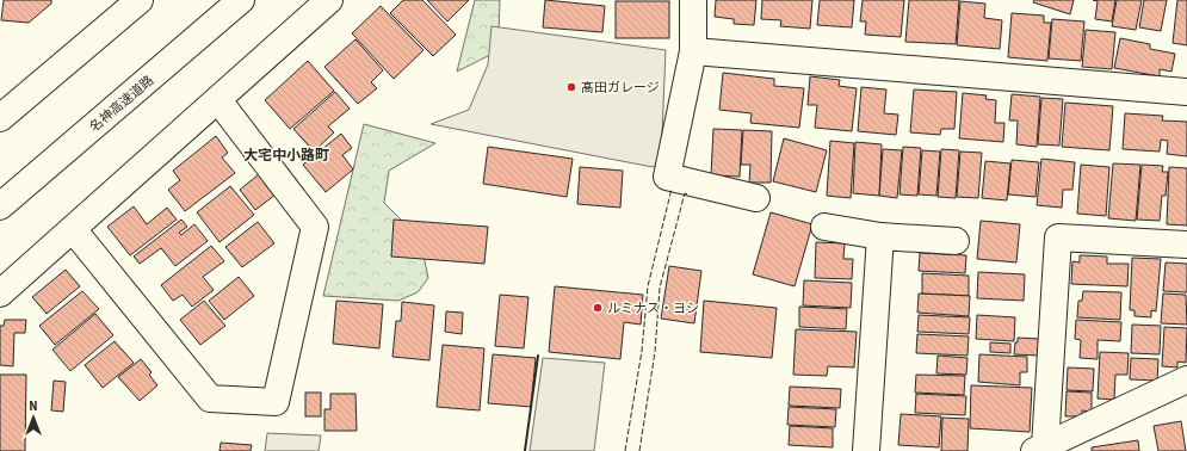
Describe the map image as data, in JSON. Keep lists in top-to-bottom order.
{
  "streets": {
    "main road": ["名神高速道路"]
  },
  "districts": ["大宅中小路町"],
  "places": ["髙田ガレージ", "ルミナス・ヨシ"],
  "north": "top"
}
